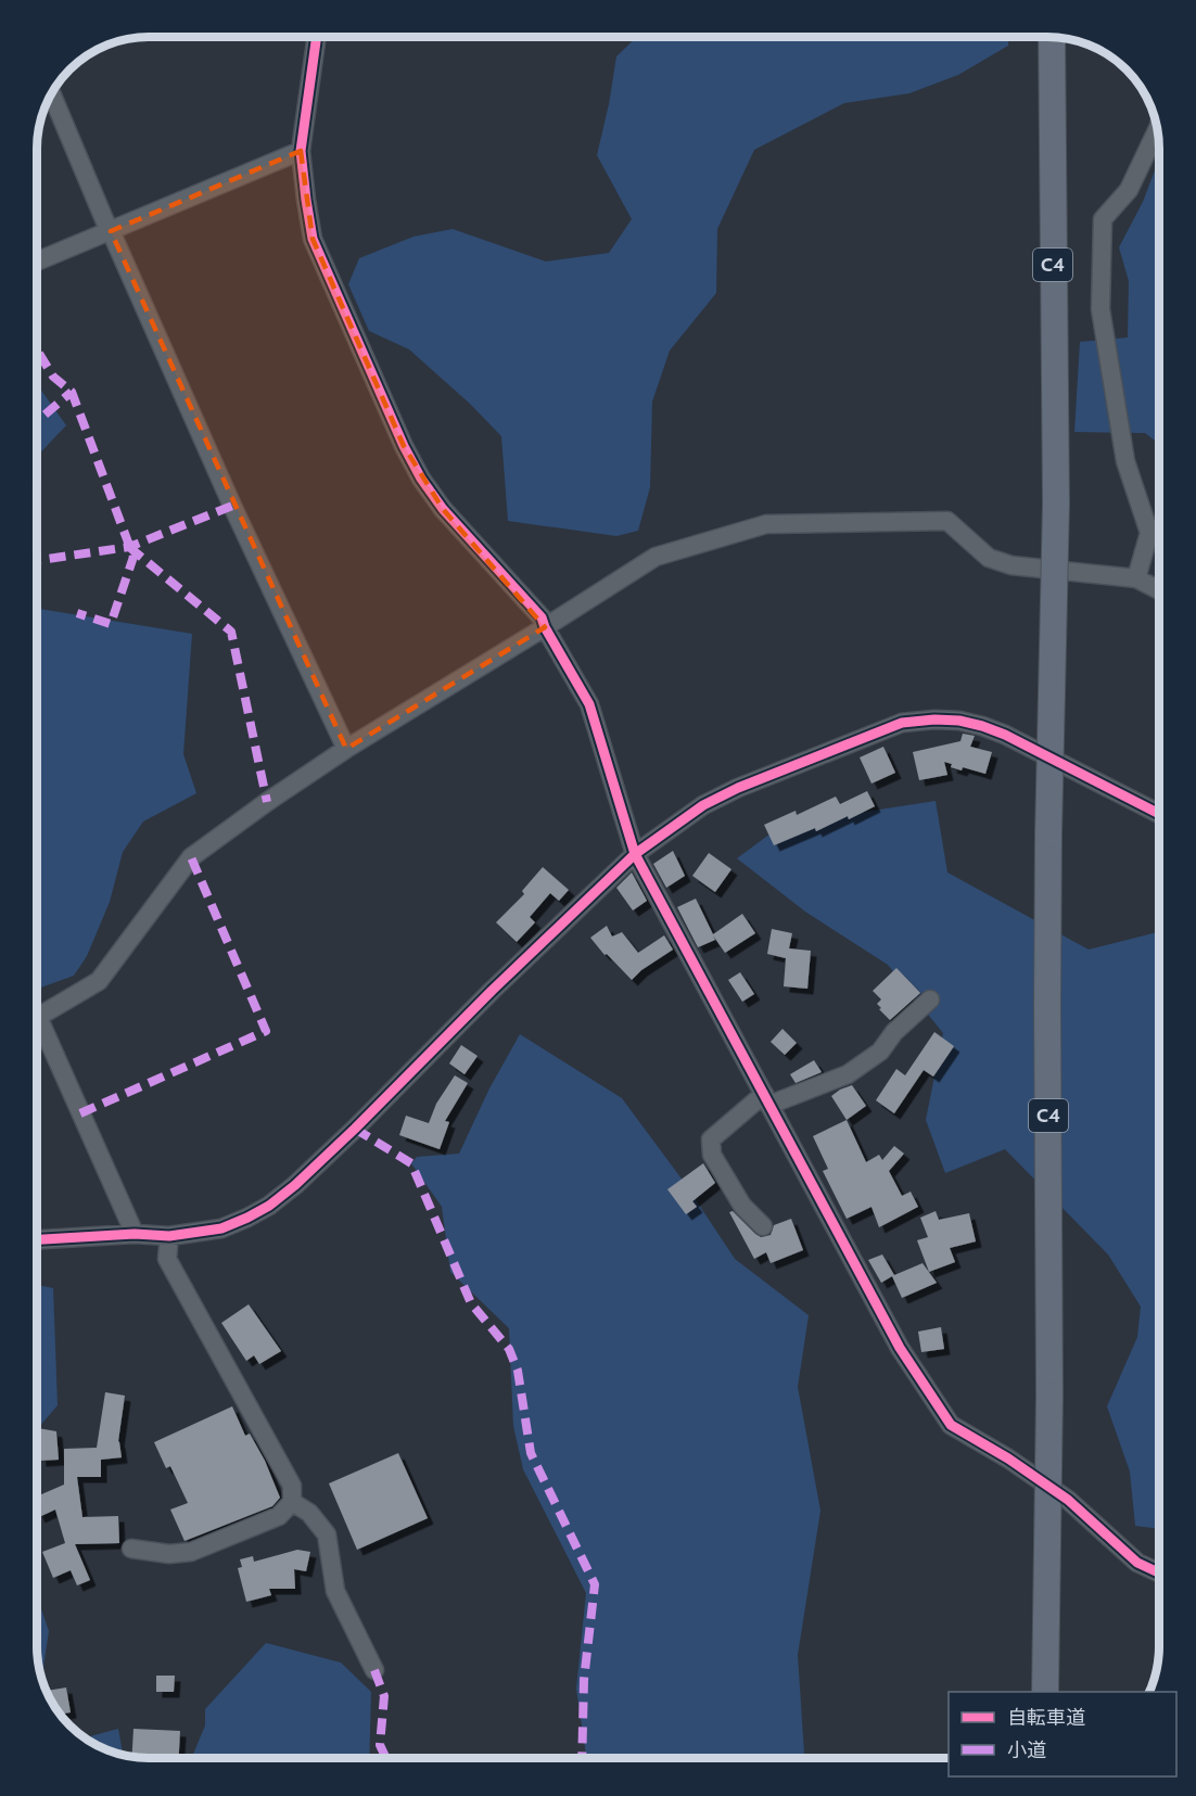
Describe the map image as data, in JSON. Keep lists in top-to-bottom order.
{
  "streets": {
    "highway": ["C4"]
  },
  "legend": ["自転車道", "小道"]
}
